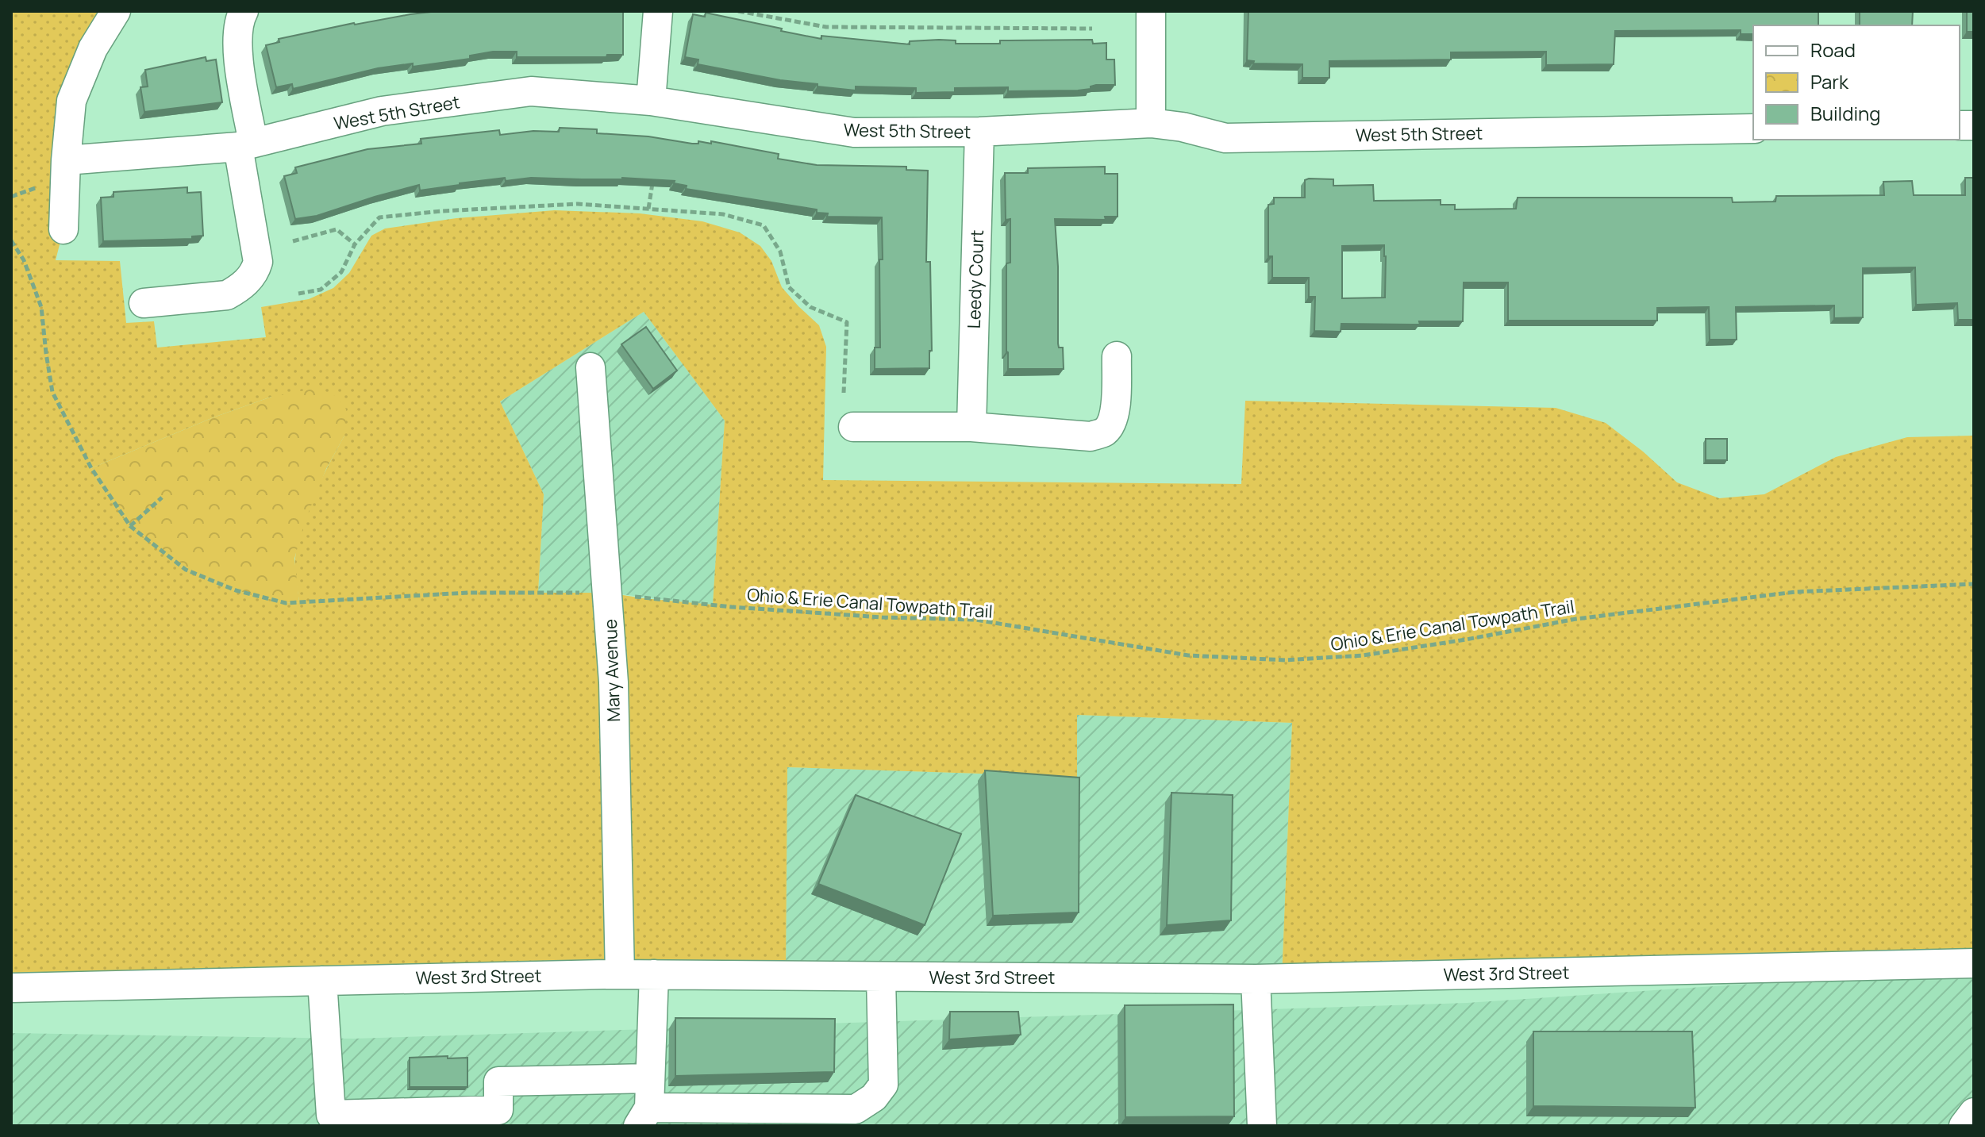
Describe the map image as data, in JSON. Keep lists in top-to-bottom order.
{
  "streets": {
    "street": [
      "West 5th Street",
      "Leedy Court",
      "Mary Avenue",
      "West 3rd Street"
    ],
    "path": ["Ohio & Erie Canal Towpath Trail"]
  },
  "crossings": [
    ["West 5th Street", "Leedy Court"],
    ["Ohio & Erie Canal Towpath Trail", "Mary Avenue"],
    ["Mary Avenue", "West 3rd Street"]
  ],
  "legend": ["Road", "Park", "Building"]
}
